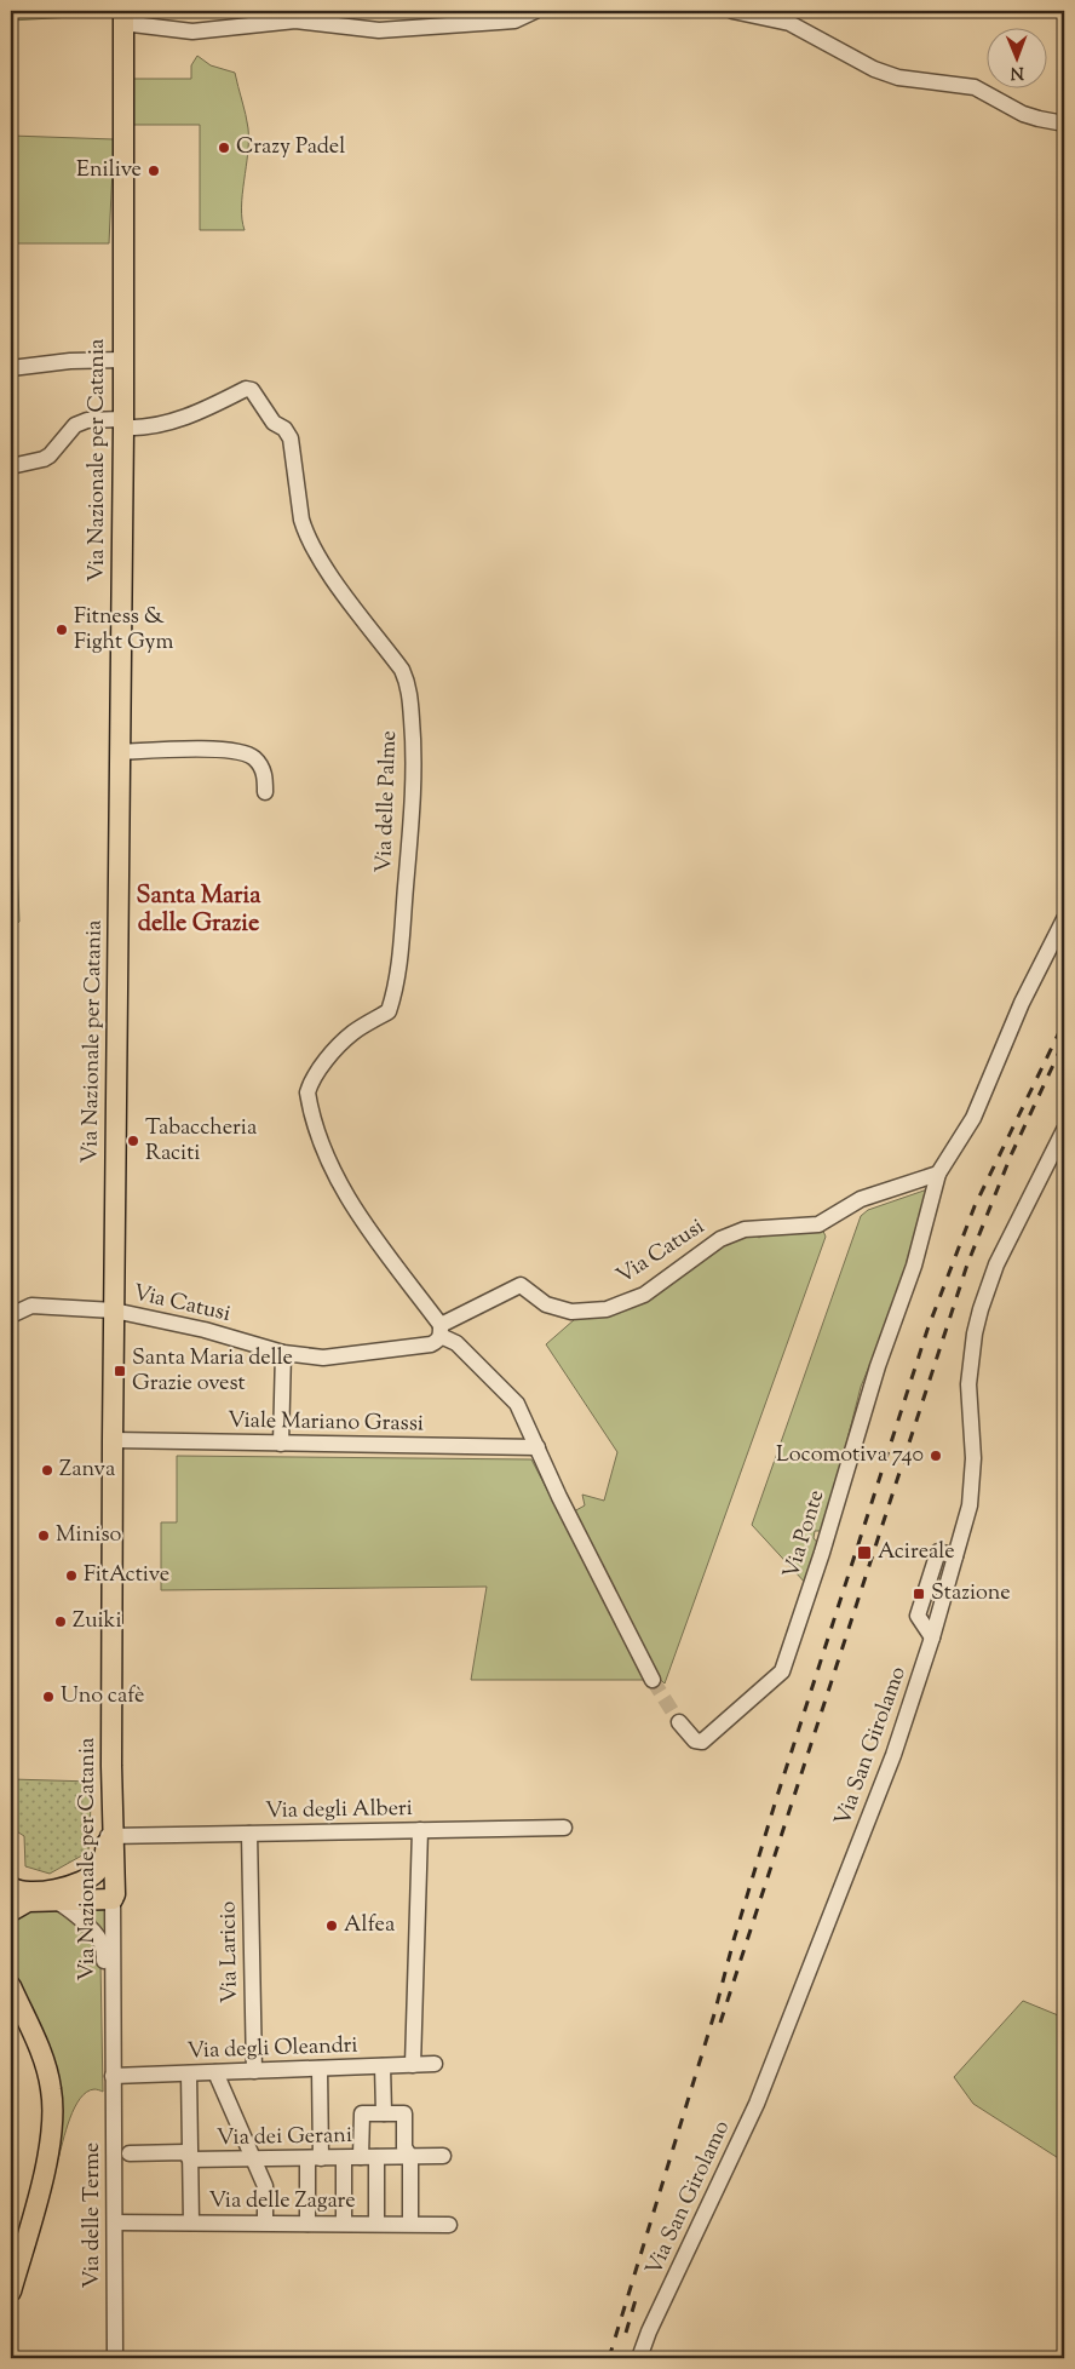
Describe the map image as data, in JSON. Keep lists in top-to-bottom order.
{
  "streets": {
    "main road": ["Via Nazionale per Catania"],
    "street": [
      "Via delle Palme",
      "Via Catusi",
      "Viale Mariano Grassi",
      "Via Ponte",
      "Via San Girolamo",
      "Via degli Alberi",
      "Via Laricio",
      "Via degli Oleandri",
      "Via dei Gerani",
      "Via delle Zagare",
      "Via delle Terme"
    ]
  },
  "crossings": [
    ["Via Nazionale per Catania", "Via delle Palme"],
    ["Via Nazionale per Catania", "Via Catusi"],
    ["Via Nazionale per Catania", "Viale Mariano Grassi"],
    ["Via Nazionale per Catania", "Via degli Alberi"],
    ["Via Nazionale per Catania", "Via degli Oleandri"],
    ["Via Nazionale per Catania", "Via delle Terme"],
    ["Via delle Palme", "Via Catusi"],
    ["Via Catusi", "Via Ponte"],
    ["Via degli Alberi", "Via Laricio"],
    ["Via Laricio", "Via degli Oleandri"],
    ["Via degli Oleandri", "Via delle Terme"],
    ["Via delle Zagare", "Via delle Terme"]
  ],
  "districts": ["Santa Maria delle Grazie"],
  "places": {
    "other": [
      "Crazy Padel",
      "Enilive",
      "Fitness & Fight Gym",
      "Tabaccheria Raciti",
      "Locomotiva 740",
      "Zanva",
      "Miniso",
      "FitActive",
      "Zuiki",
      "Uno cafè",
      "Alfea"
    ],
    "transit": ["Santa Maria delle Grazie ovest", "Acireale", "Stazione"]
  },
  "north": "bottom"
}
